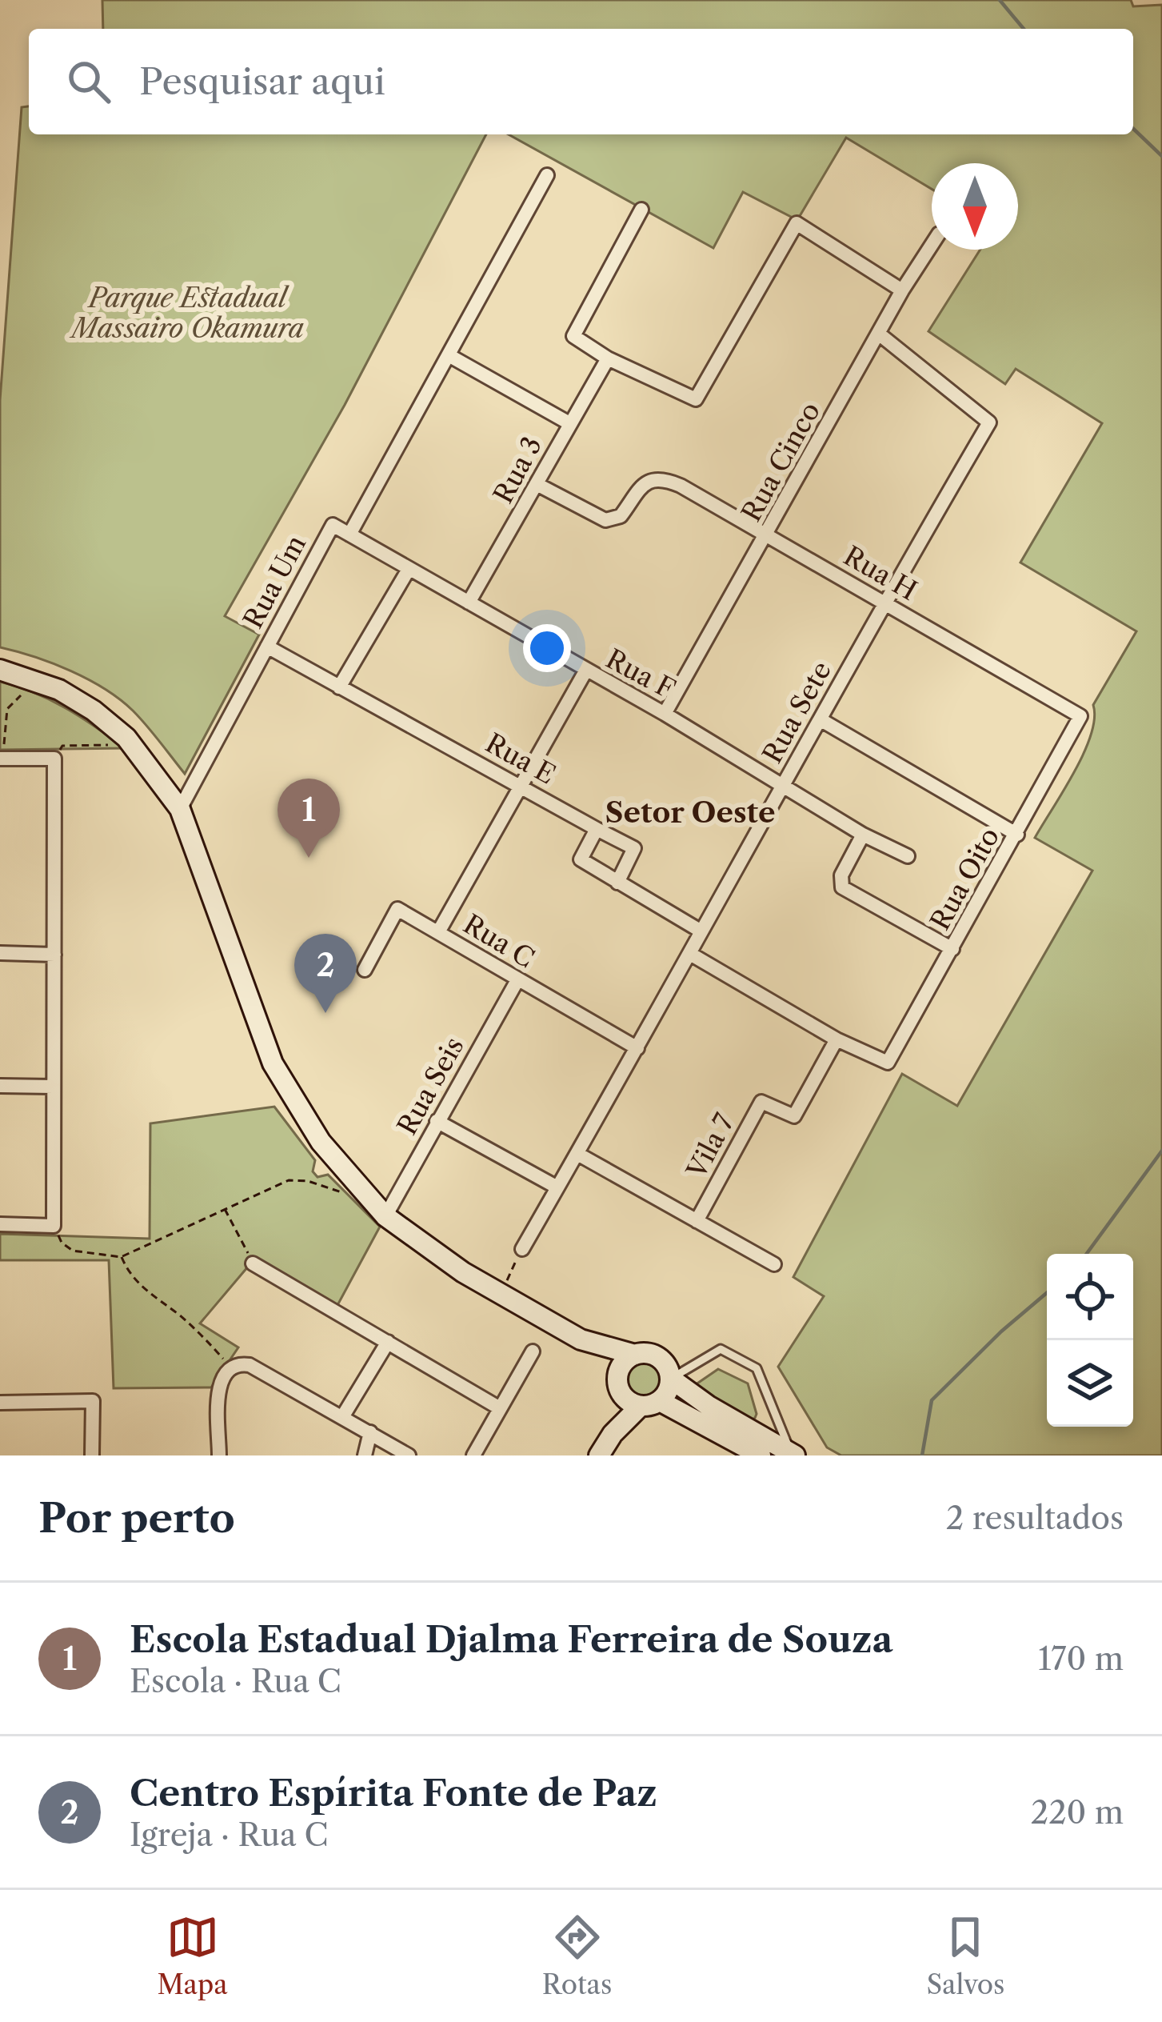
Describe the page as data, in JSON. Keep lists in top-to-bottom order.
{
  "streets": {
    "street": [
      "Rua Cinco",
      "Rua 3",
      "Rua H",
      "Rua Um",
      "Rua F",
      "Rua Sete",
      "Rua E",
      "Rua Oito",
      "Rua C",
      "Rua Seis",
      "Vila 7"
    ]
  },
  "crossings": [
    ["Rua Cinco", "Rua H"],
    ["Rua Cinco", "Rua F"],
    ["Rua Cinco", "Rua Sete"],
    ["Rua 3", "Rua H"],
    ["Rua 3", "Rua F"],
    ["Rua H", "Rua Sete"],
    ["Rua H", "Rua Oito"],
    ["Rua Um", "Rua F"],
    ["Rua Um", "Rua E"],
    ["Rua F", "Rua Sete"],
    ["Rua Sete", "Rua C"],
    ["Rua Oito", "Vila 7"],
    ["Rua C", "Rua Seis"]
  ],
  "districts": ["Setor Oeste"],
  "parks": ["Parque Estadual Massairo Okamura"],
  "north": "bottom",
  "page": {
    "search": "Pesquisar aqui",
    "pins": ["1", "2"],
    "heading": ["Por perto", "2 resultados"],
    "list": [
      {
        "mark": "1",
        "name": "Escola Estadual Djalma Ferreira de Souza",
        "note": "Escola · Rua C",
        "value": "170 m"
      },
      {
        "mark": "2",
        "name": "Centro Espírita Fonte de Paz",
        "note": "Igreja · Rua C",
        "value": "220 m"
      }
    ],
    "nav": ["Mapa", "Rotas", "Salvos"]
  }
}
